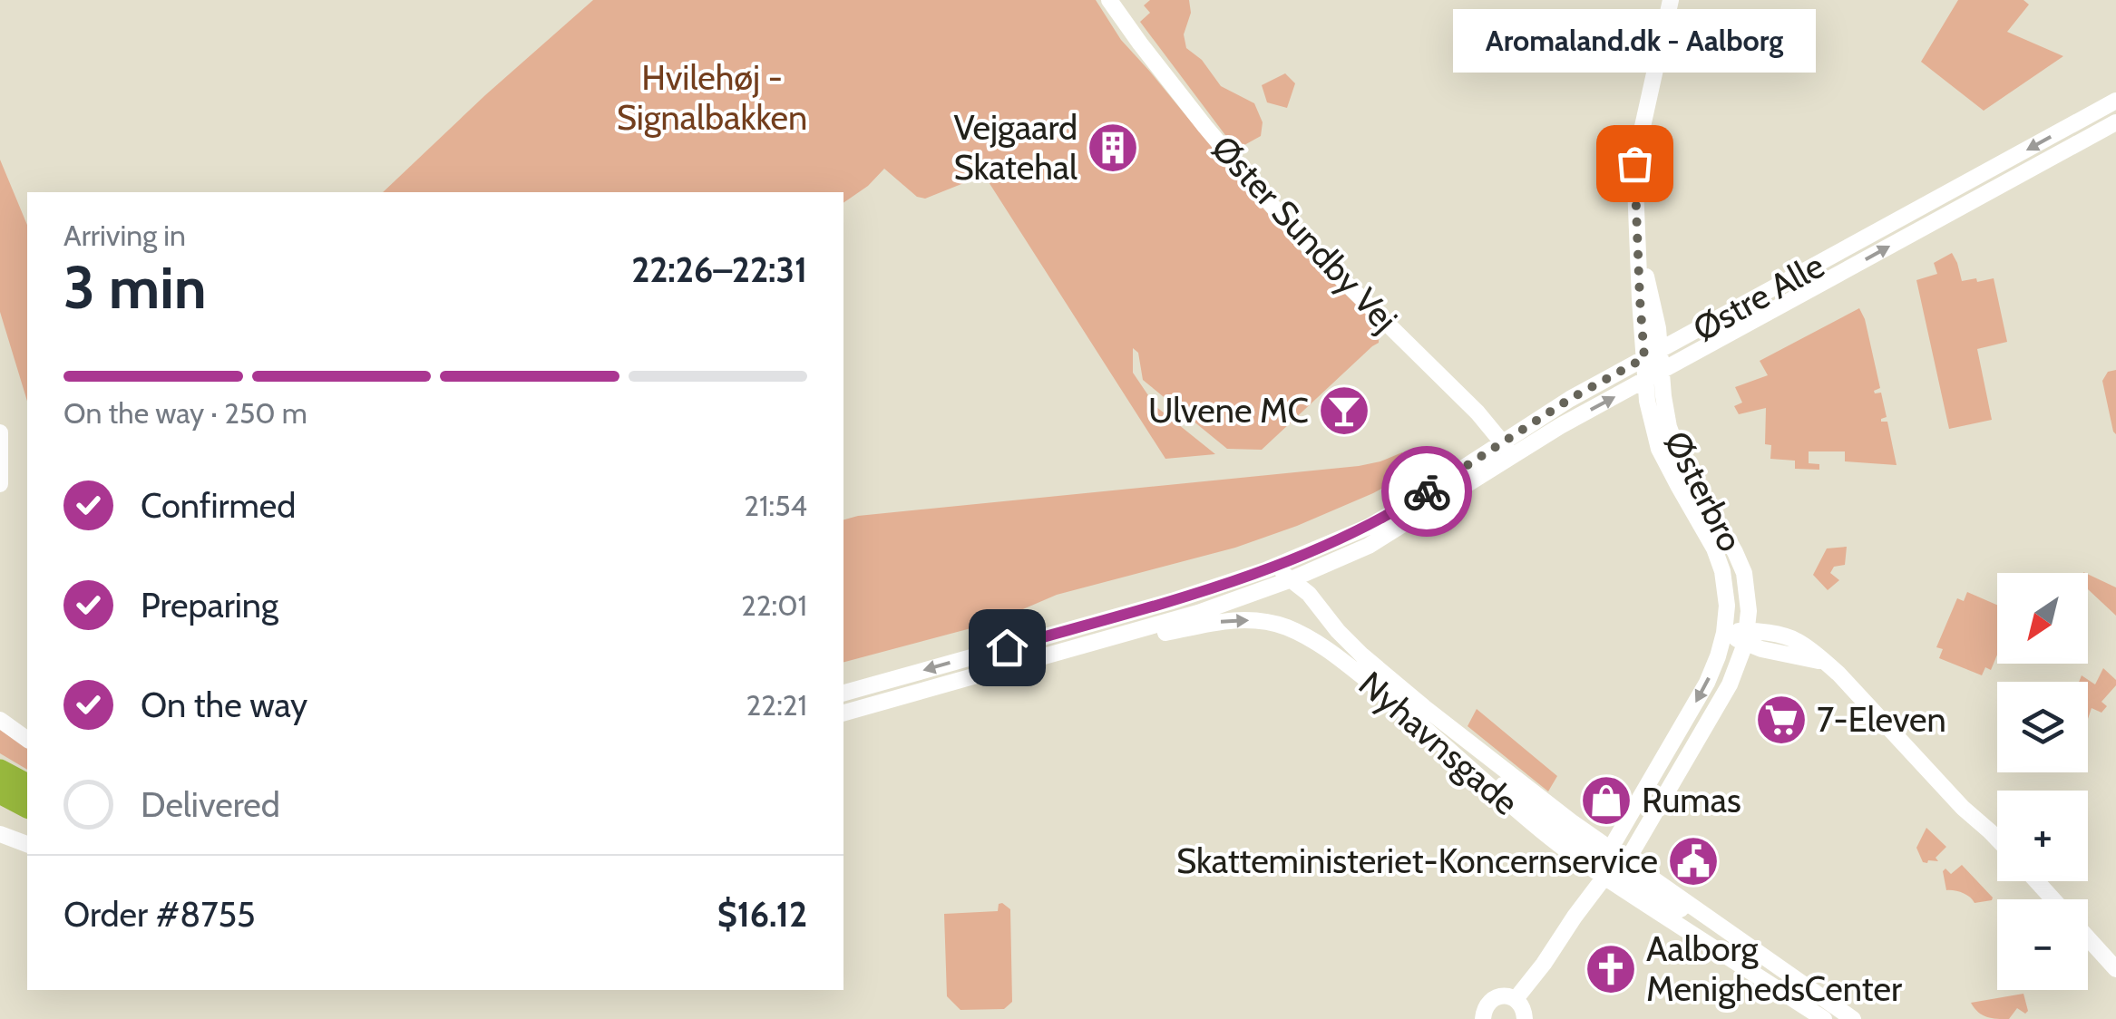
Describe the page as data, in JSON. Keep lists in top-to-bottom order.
{
  "streets": {
    "street": [
      "Øster Sundby Vej",
      "Østre Alle",
      "Østerbro",
      "Nyhavnsgade"
    ]
  },
  "crossings": [
    ["Øster Sundby Vej", "Østre Alle"],
    ["Østre Alle", "Østerbro"],
    ["Østre Alle", "Nyhavnsgade"],
    ["Østerbro", "Nyhavnsgade"]
  ],
  "parks": ["Hvilehøj - Signalbakken"],
  "places": {
    "building": ["Vejgaard Skatehal"],
    "other": ["Aromaland.dk - Aalborg"],
    "bar": ["Ulvene MC"],
    "supermarket": ["7-Eleven"],
    "shop": ["Rumas"],
    "public building": ["Skatteministeriet-Koncernservice"],
    "church": ["Aalborg MenighedsCenter"]
  },
  "north": "bottom left",
  "page": {
    "bubble": "Aromaland.dk - Aalborg",
    "heading": ["3 min", "Arriving in", "22:26–22:31"],
    "panel": ["Order #8755", "$16.12"],
    "bar": "On the way · 250 m",
    "list": [
      ["Confirmed", "21:54"],
      ["Preparing", "22:01"],
      ["On the way", "22:21"],
      "Delivered"
    ],
    "map_buttons": ["+", "−"]
  }
}
